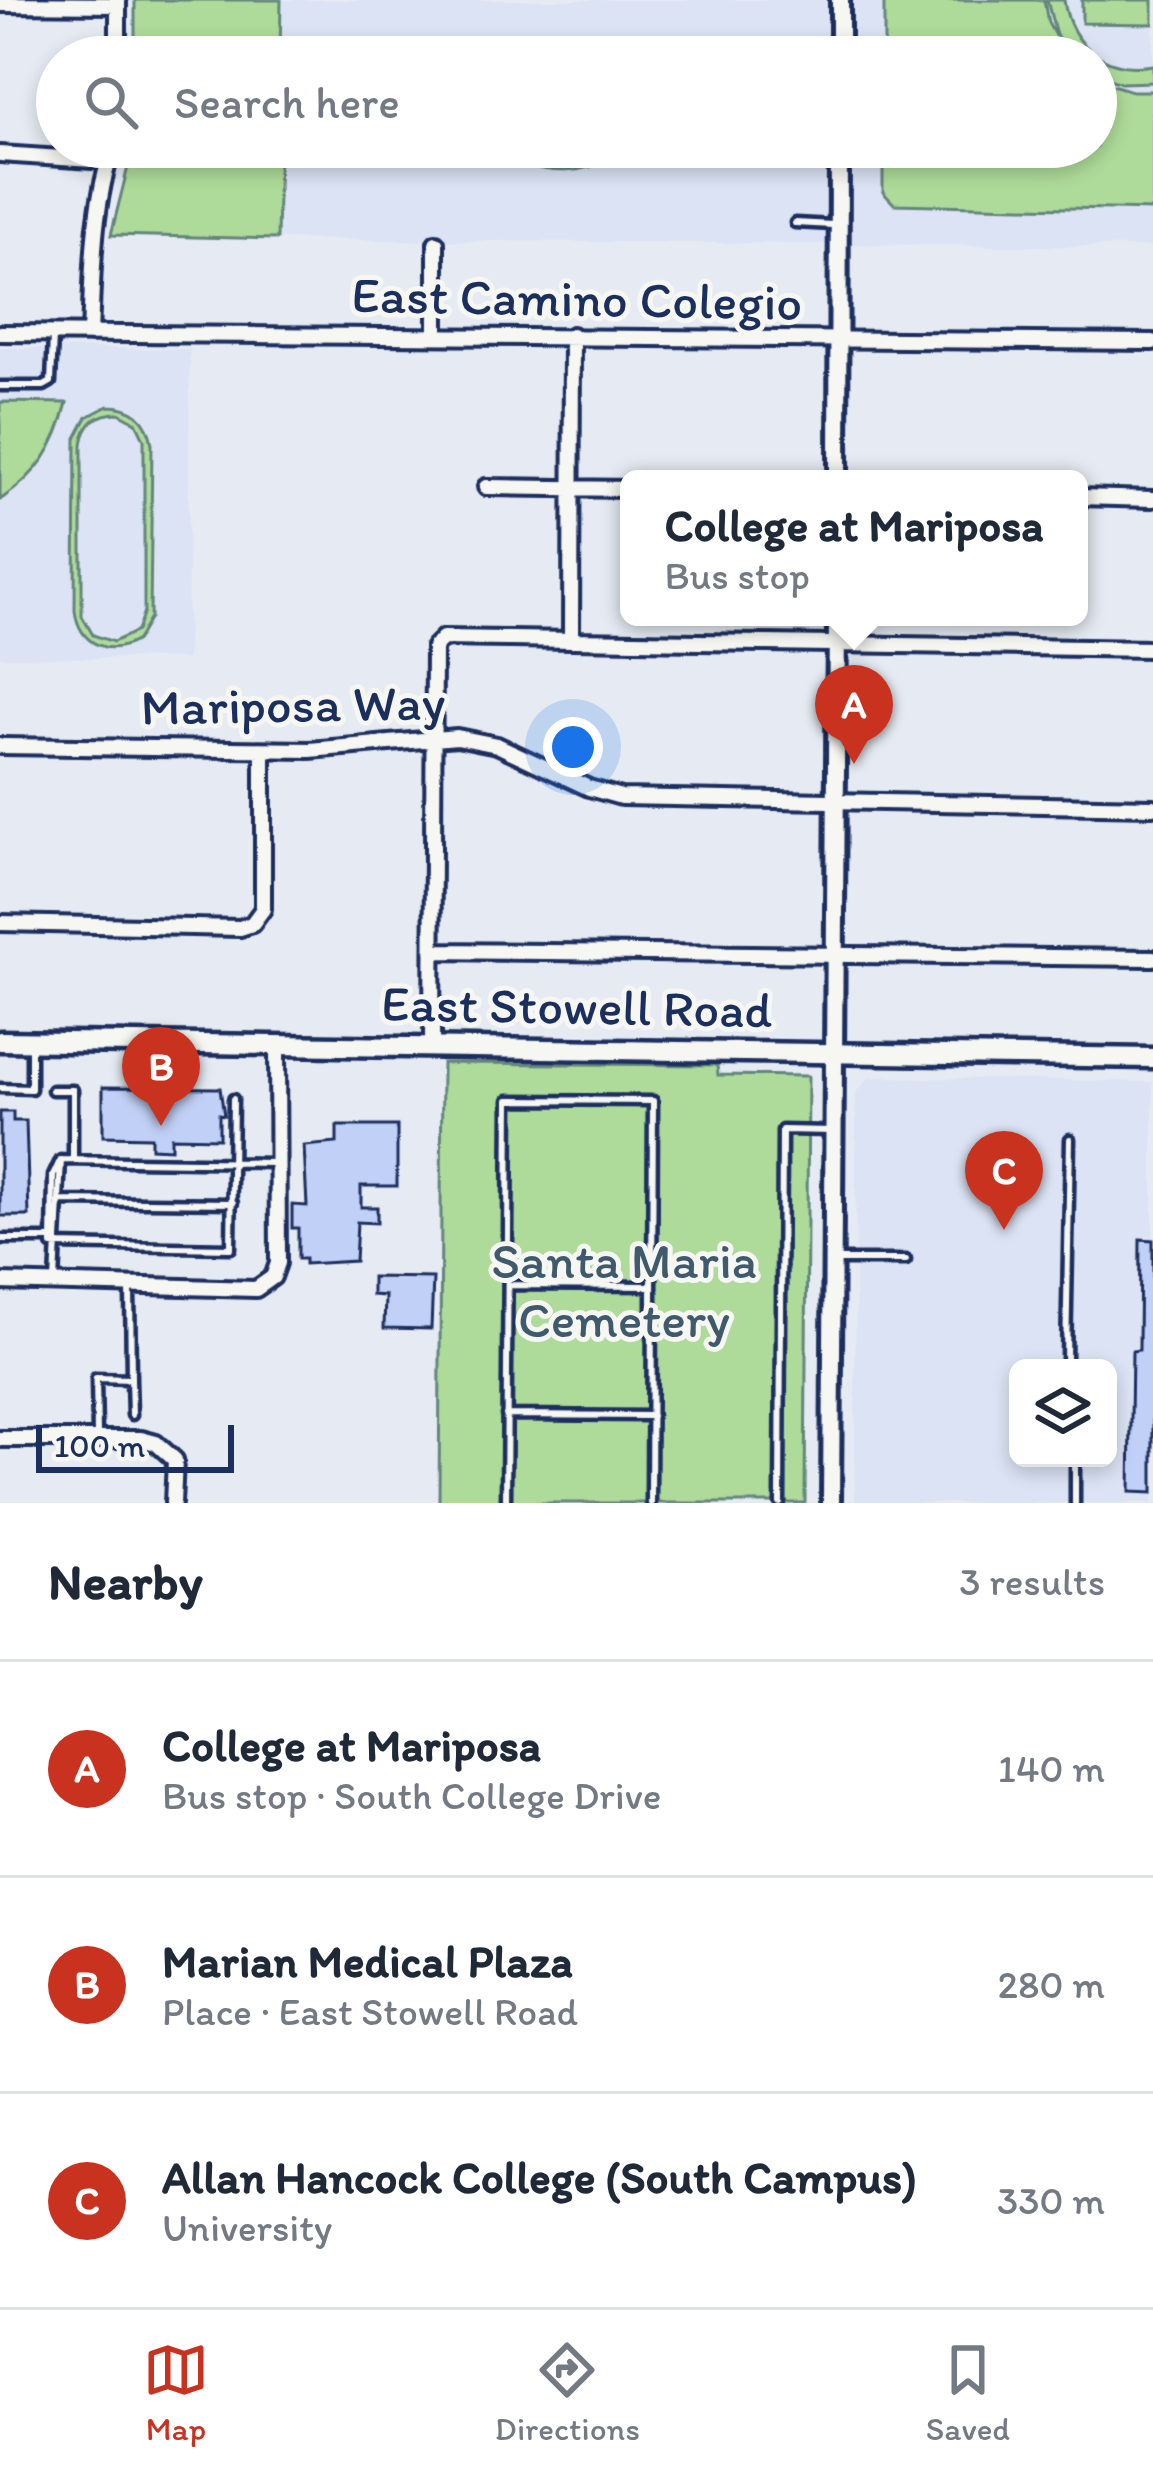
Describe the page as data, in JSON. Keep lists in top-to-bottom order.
{
  "streets": {
    "main road": ["East Stowell Road"],
    "street": ["East Camino Colegio", "Mariposa Way"]
  },
  "parks": ["Santa Maria Cemetery"],
  "scale_bar": "100 m",
  "page": {
    "search": "Search here",
    "popup": ["College at Mariposa", "Bus stop"],
    "pins": ["A", "B", "C"],
    "scale": "100 m",
    "heading": ["Nearby", "3 results"],
    "list": [
      {
        "mark": "A",
        "name": "College at Mariposa",
        "note": "Bus stop · South College Drive",
        "value": "140 m"
      },
      {
        "mark": "B",
        "name": "Marian Medical Plaza",
        "note": "Place · East Stowell Road",
        "value": "280 m"
      },
      {
        "mark": "C",
        "name": "Allan Hancock College (South Campus)",
        "note": "University",
        "value": "330 m"
      }
    ],
    "nav": ["Map", "Directions", "Saved"]
  }
}
